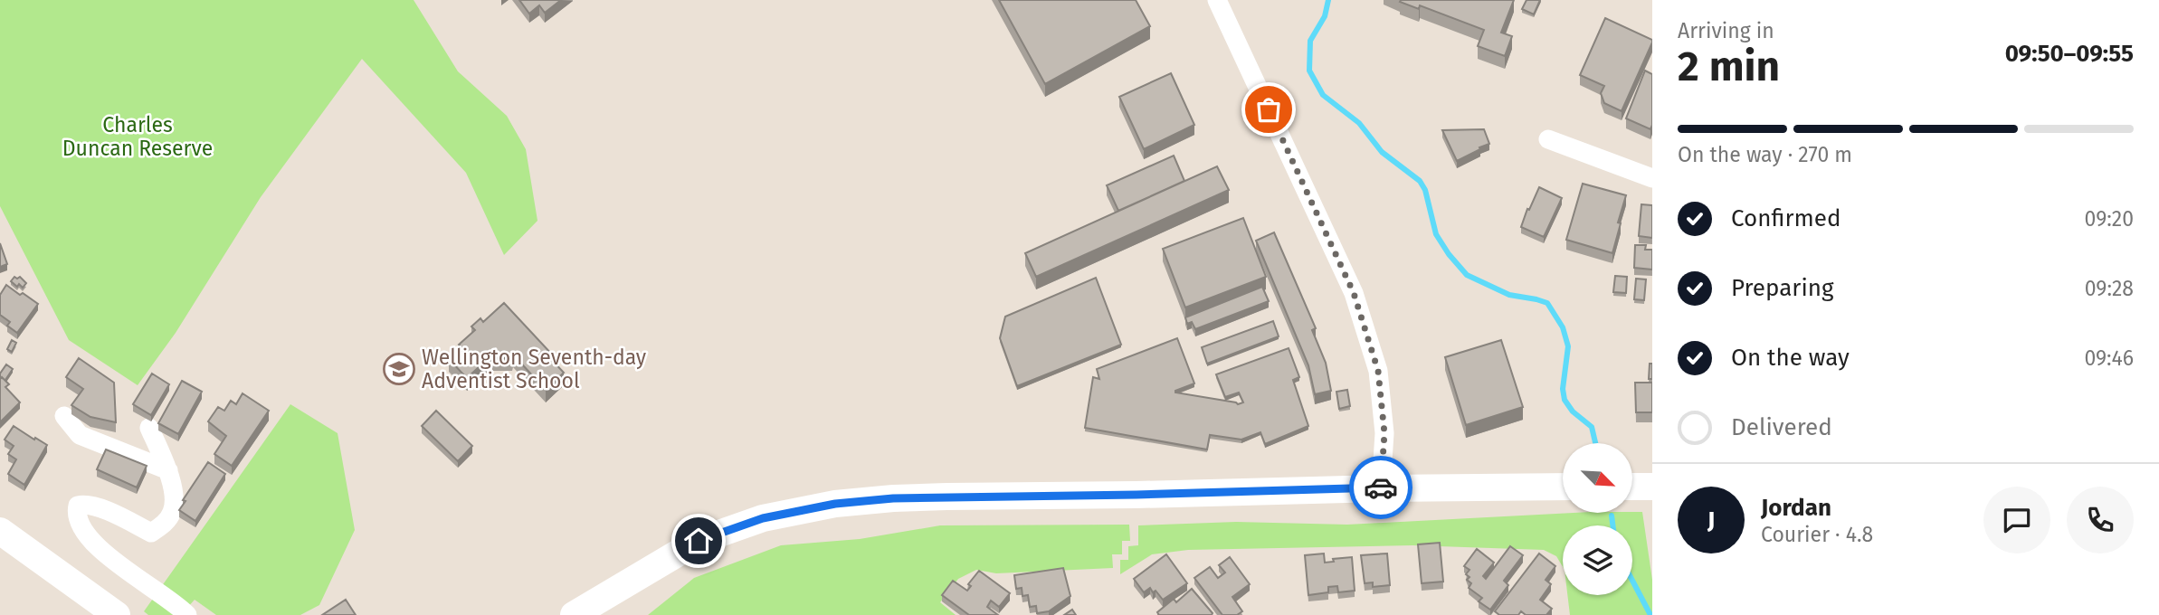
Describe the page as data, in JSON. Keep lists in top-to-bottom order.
{
  "parks": ["Charles Duncan Reserve"],
  "places": {
    "school or university": ["Wellington Seventh-day Adventist School"]
  },
  "north": "bottom right",
  "page": {
    "heading": ["2 min", "Arriving in", "09:50–09:55"],
    "panel": ["Jordan", "Courier · 4.8"],
    "bar": "On the way · 270 m",
    "list": [
      ["Confirmed", "09:20"],
      ["Preparing", "09:28"],
      ["On the way", "09:46"],
      "Delivered"
    ],
    "round": "J"
  }
}
